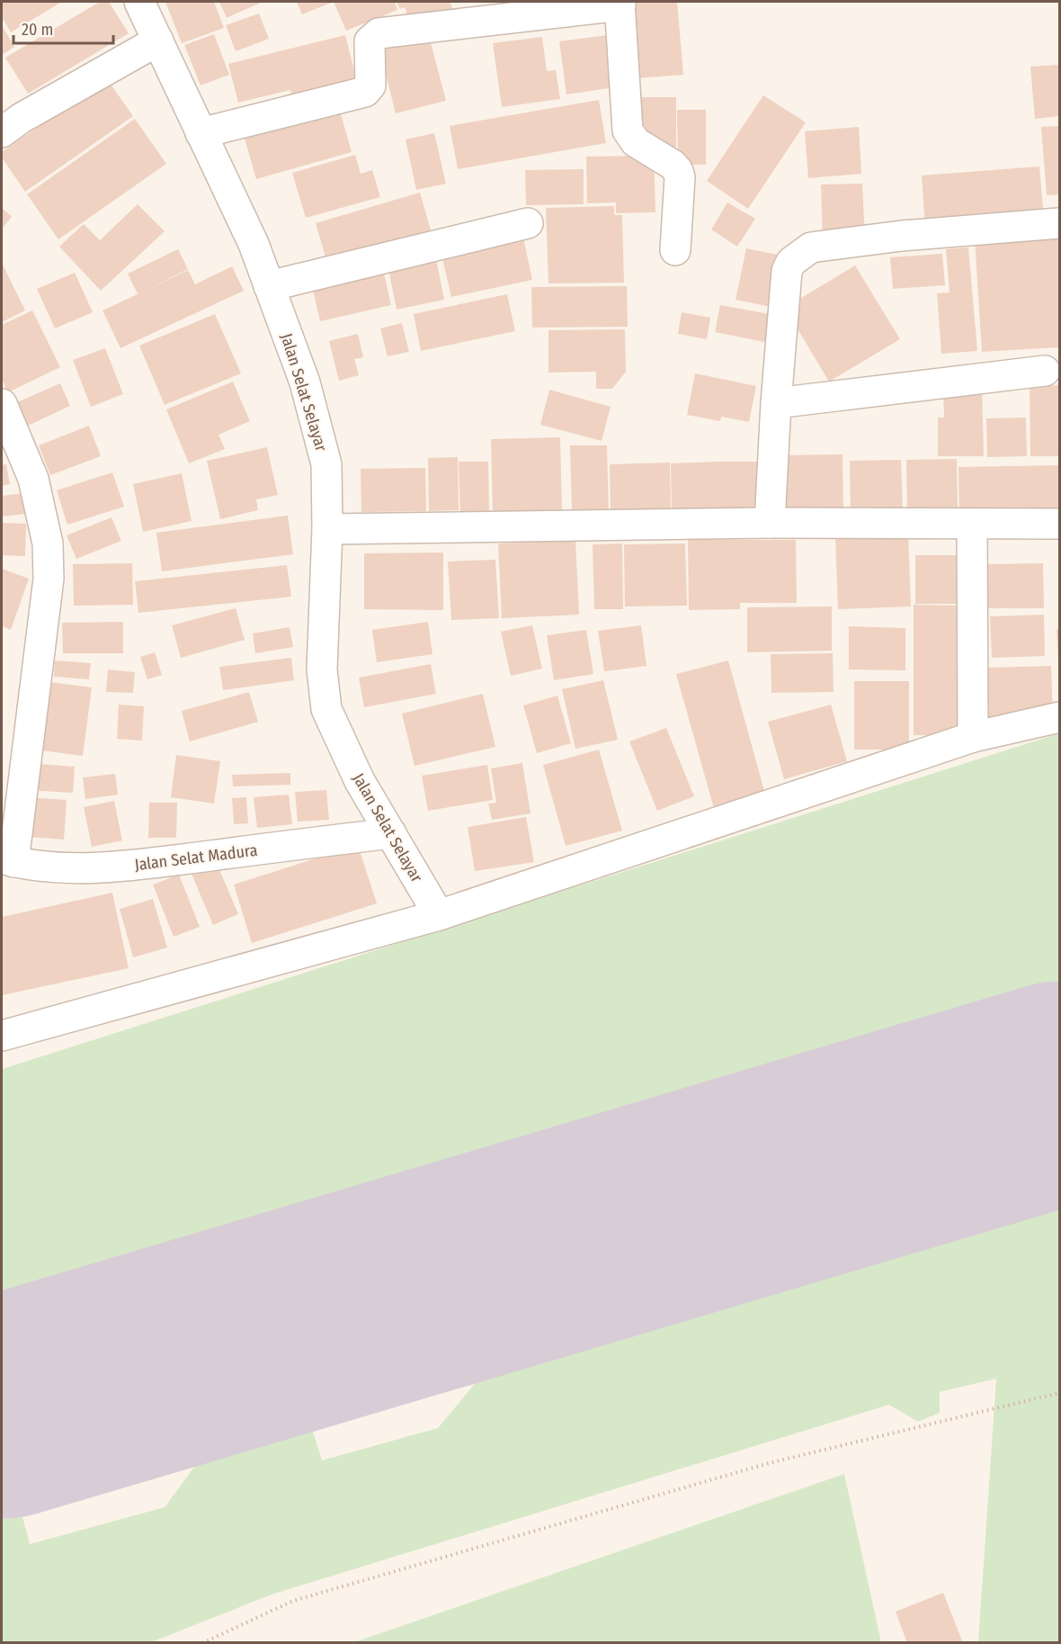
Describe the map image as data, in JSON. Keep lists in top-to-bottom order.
{
  "streets": {
    "street": ["Jalan Selat Selayar", "Jalan Selat Madura"]
  },
  "crossings": [
    ["Jalan Selat Selayar", "Jalan Selat Madura"]
  ],
  "scale_bar": "20 m"
}
